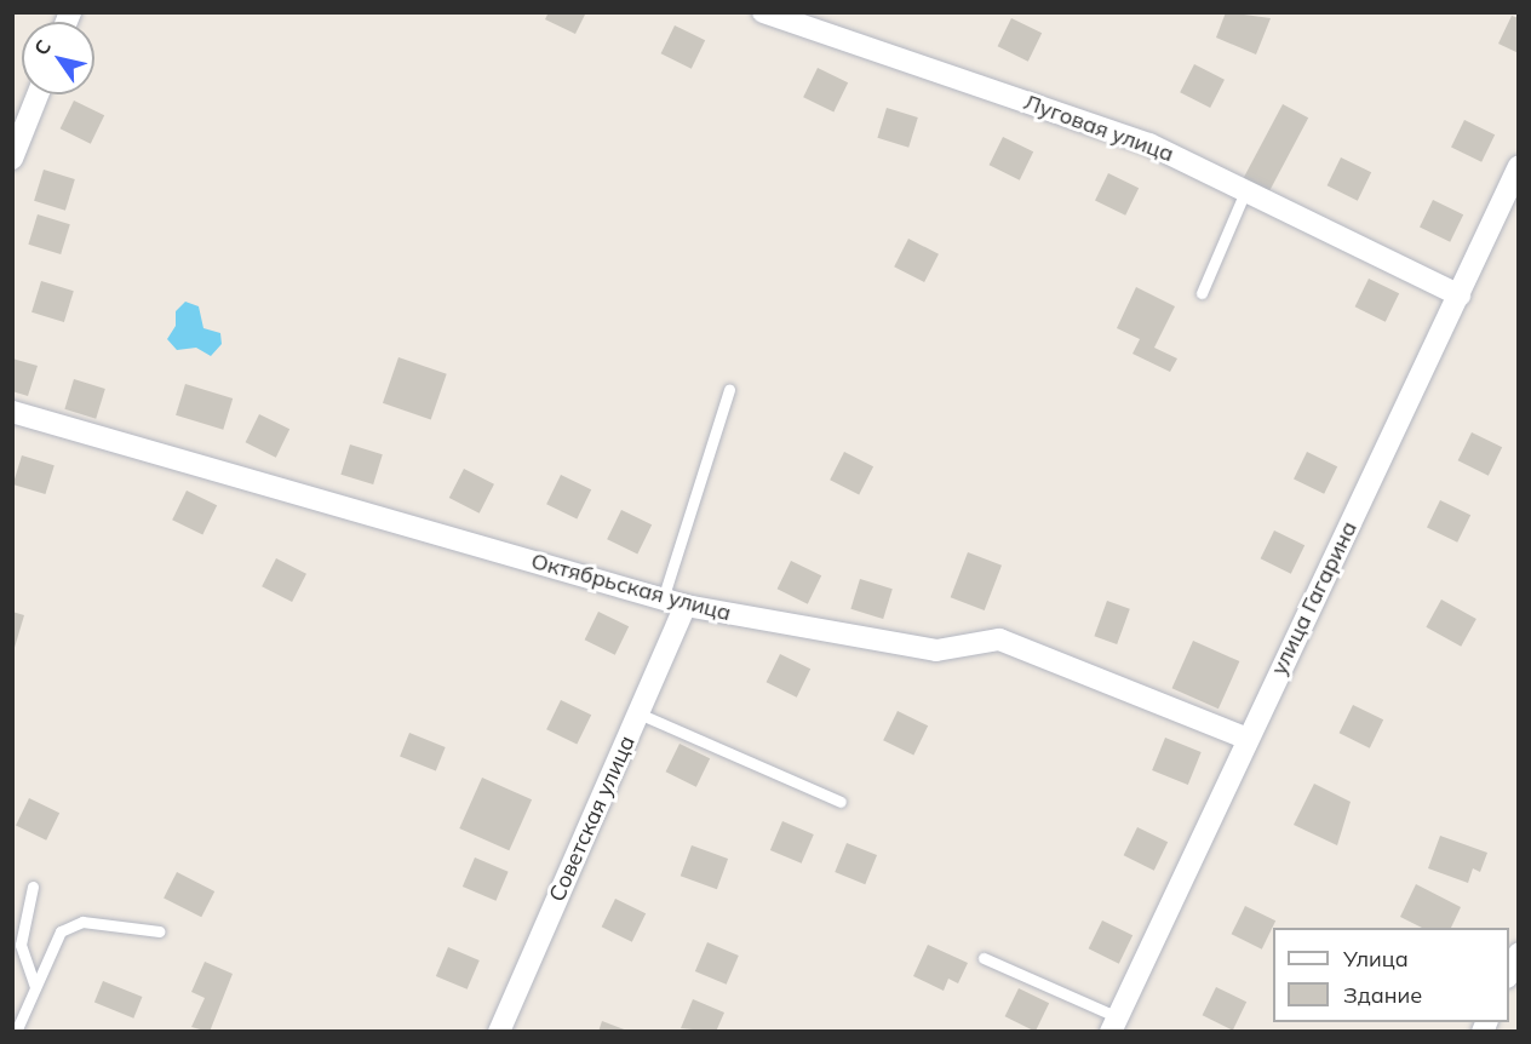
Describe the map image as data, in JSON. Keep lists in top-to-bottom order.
{
  "streets": {
    "street": [
      "Луговая улица",
      "Октябрьская улица",
      "улица Гагарина",
      "Советская улица"
    ]
  },
  "crossings": [
    ["Луговая улица", "улица Гагарина"],
    ["Октябрьская улица", "улица Гагарина"],
    ["Октябрьская улица", "Советская улица"]
  ],
  "legend": ["Улица", "Здание"],
  "north": "top left"
}
